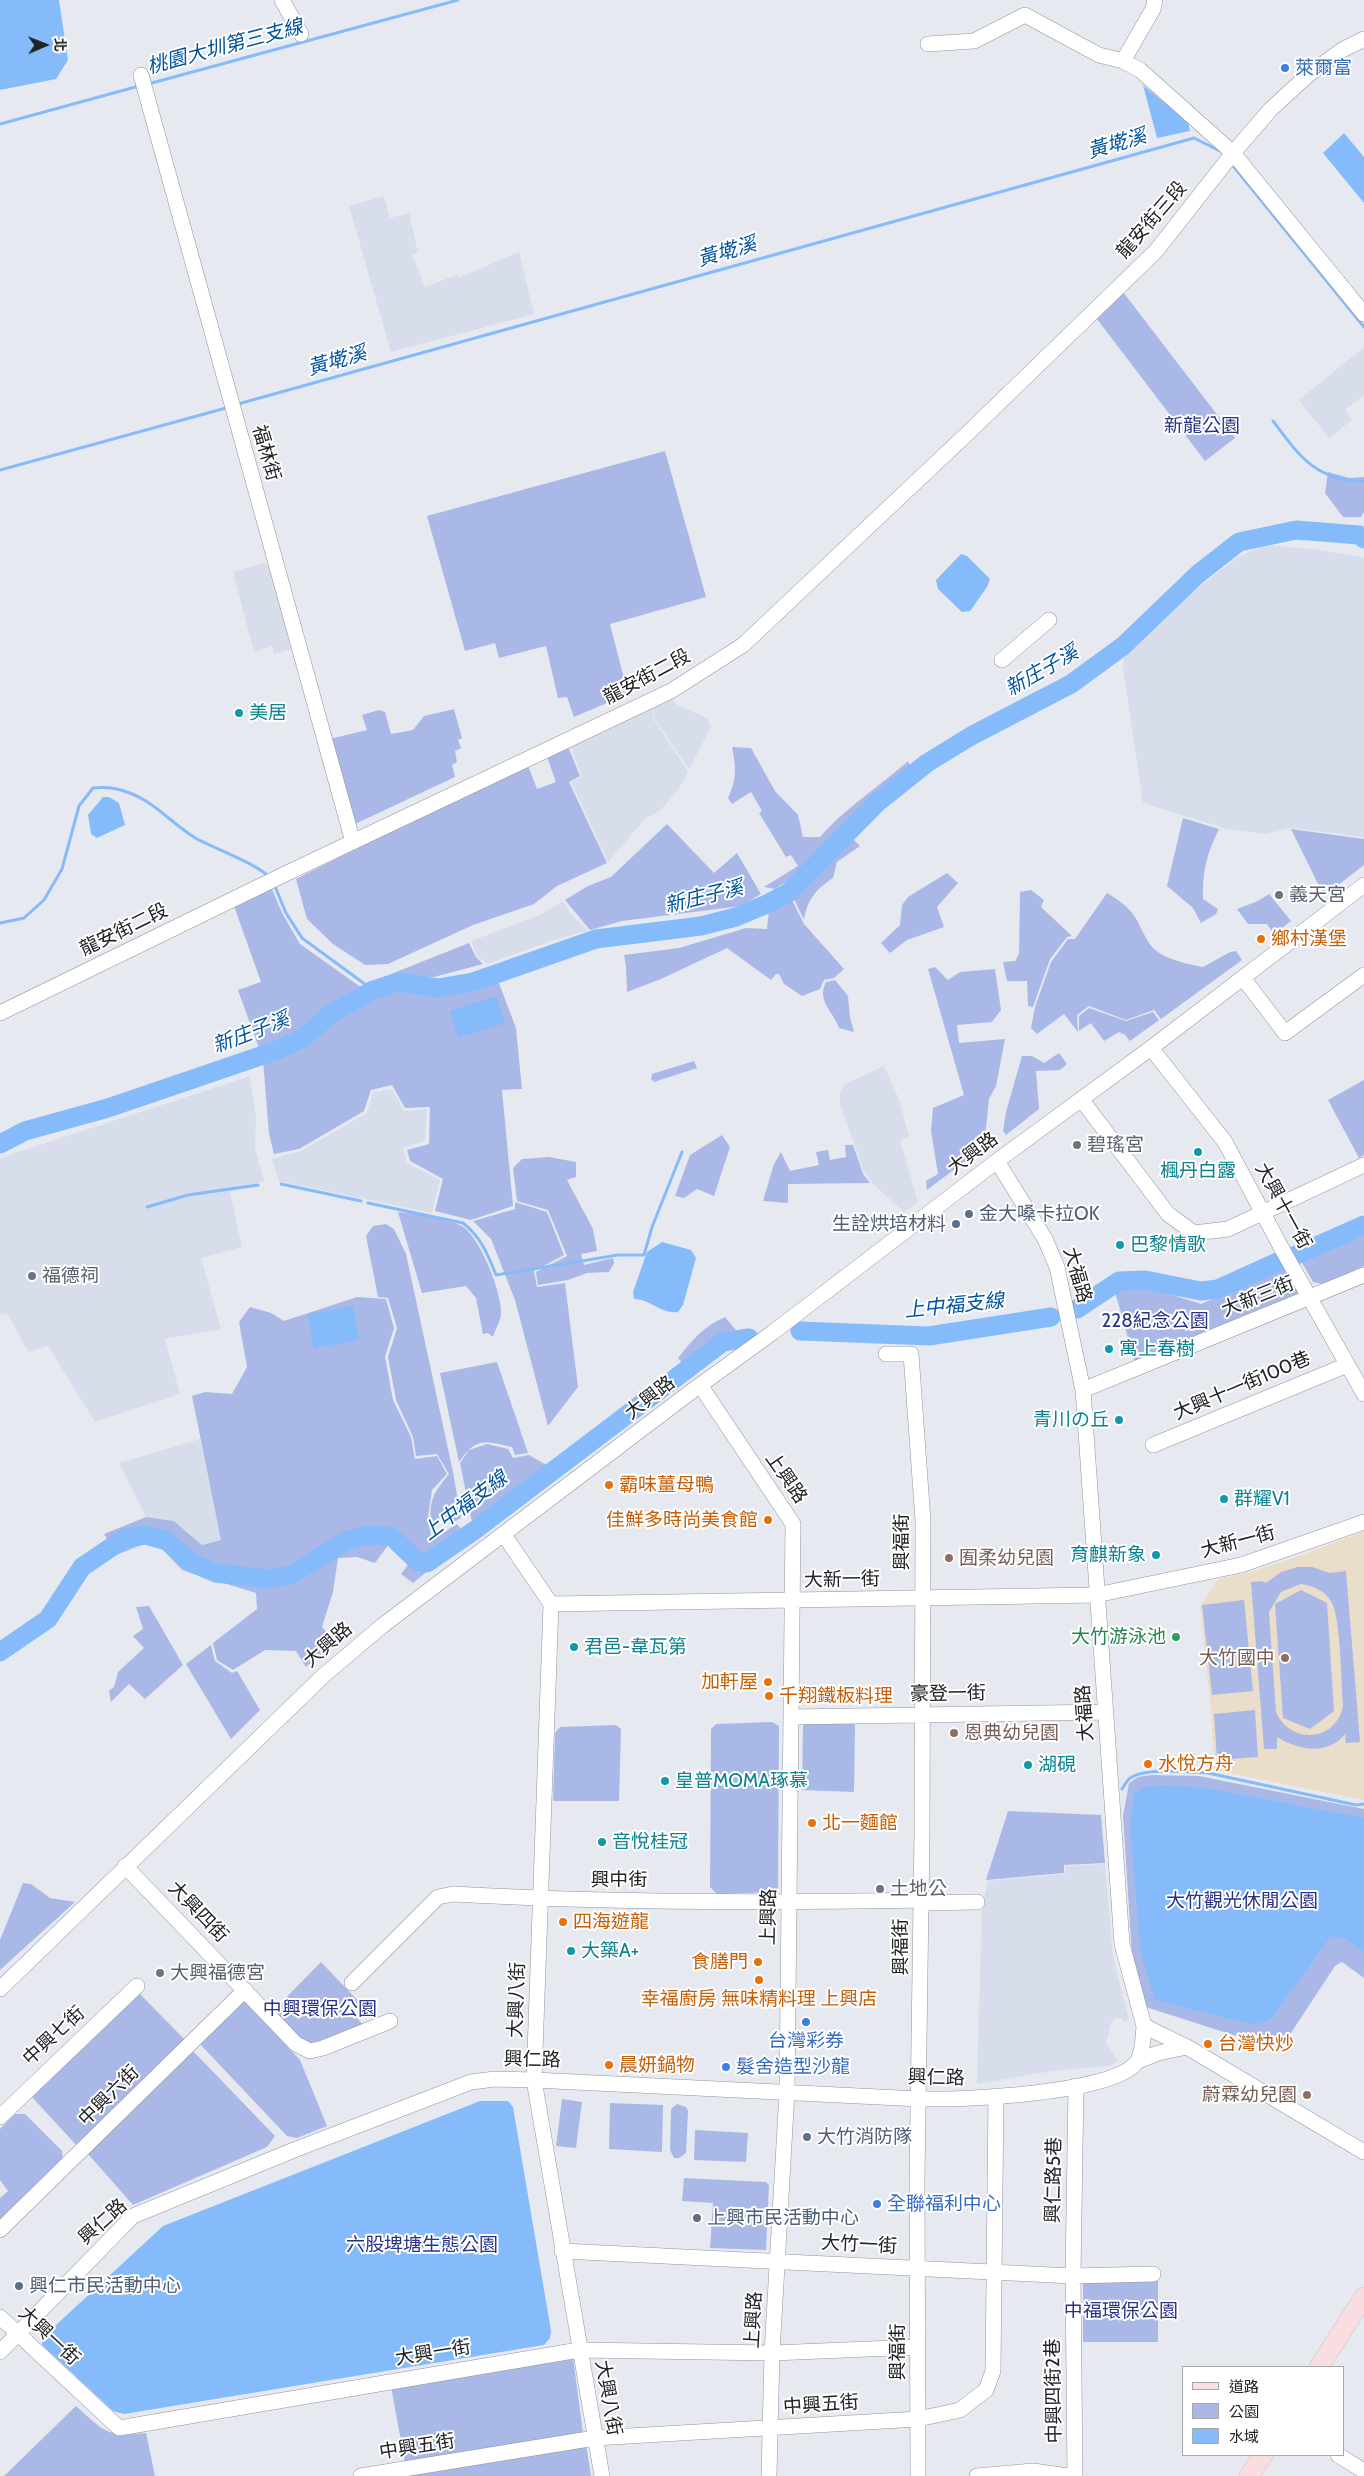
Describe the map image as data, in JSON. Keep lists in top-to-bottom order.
{
  "streets": {
    "street": [
      "龍安街三段",
      "福林街",
      "龍安街二段",
      "大興路",
      "大興十一街",
      "大福路",
      "大新三街",
      "大興十一街100巷",
      "上興路",
      "興福街",
      "大新一街",
      "豪登一街",
      "興中街",
      "大興四街",
      "大興八街",
      "中興七街",
      "興仁路",
      "中興六街",
      "興仁路5巷",
      "大竹一街",
      "大興一街",
      "中興四街2巷",
      "中興五街"
    ]
  },
  "crossings": [
    ["龍安街三段", "龍安街二段"],
    ["福林街", "龍安街二段"],
    ["大興路", "大興十一街"],
    ["大興路", "大福路"],
    ["大興路", "上興路"],
    ["大興路", "大興四街"],
    ["大興十一街", "大新三街"],
    ["大興十一街", "大興十一街100巷"],
    ["大福路", "大新三街"],
    ["大福路", "大新一街"],
    ["大福路", "豪登一街"],
    ["上興路", "大新一街"],
    ["上興路", "豪登一街"],
    ["上興路", "興中街"],
    ["上興路", "興仁路"],
    ["上興路", "大竹一街"],
    ["上興路", "大興一街"],
    ["上興路", "中興五街"],
    ["興福街", "大新一街"],
    ["興福街", "豪登一街"],
    ["興福街", "興中街"],
    ["興福街", "興仁路"],
    ["興福街", "大竹一街"],
    ["興福街", "大興一街"],
    ["興福街", "中興五街"],
    ["大新一街", "大興八街"],
    ["興中街", "大興八街"],
    ["大興四街", "中興六街"],
    ["大興八街", "興仁路"],
    ["大興八街", "大竹一街"],
    ["大興八街", "大興一街"],
    ["大興八街", "中興五街"],
    ["興仁路", "興仁路5巷"],
    ["興仁路", "大興一街"],
    ["興仁路", "中興五街"],
    ["興仁路5巷", "大竹一街"],
    ["興仁路5巷", "中興四街2巷"],
    ["大竹一街", "中興四街2巷"],
    ["大竹一街", "中興五街"]
  ],
  "water": [
    "桃園大圳第三支線",
    "黃墘溪",
    "新庄子溪",
    "上中福支線"
  ],
  "parks": [
    "新龍公園",
    "228紀念公園",
    "大竹觀光休閒公園",
    "中興環保公園",
    "六股埤塘生態公園",
    "中福環保公園"
  ],
  "places": [
    "萊爾富",
    "美居",
    "義天宮",
    "鄉村漢堡",
    "碧瑤宮",
    "楓丹白露",
    "金大嗓卡拉OK",
    "生詮烘培材料",
    "巴黎情歌",
    "福德祠",
    "寓上春樹",
    "青川の丘",
    "霸味薑母鴨",
    "群耀V1",
    "佳鮮多時尚美食館",
    "育麒新象",
    "囿柔幼兒園",
    "大竹游泳池",
    "君邑-韋瓦第",
    "大竹國中",
    "加軒屋",
    "千翔鐵板料理",
    "恩典幼兒園",
    "水悅方舟",
    "湖硯",
    "皇普MOMA琢慕",
    "北一麵館",
    "音悅桂冠",
    "土地公",
    "四海遊龍",
    "大築A+",
    "食膳門",
    "大興福德宮",
    "幸福廚房 無味精料理 上興店",
    "台灣彩券",
    "台灣快炒",
    "晨妍鍋物",
    "髮舍造型沙龍",
    "蔚霖幼兒園",
    "大竹消防隊",
    "全聯福利中心",
    "上興市民活動中心",
    "興仁市民活動中心"
  ],
  "legend": ["道路", "公園", "水域"],
  "north": "right"
}
